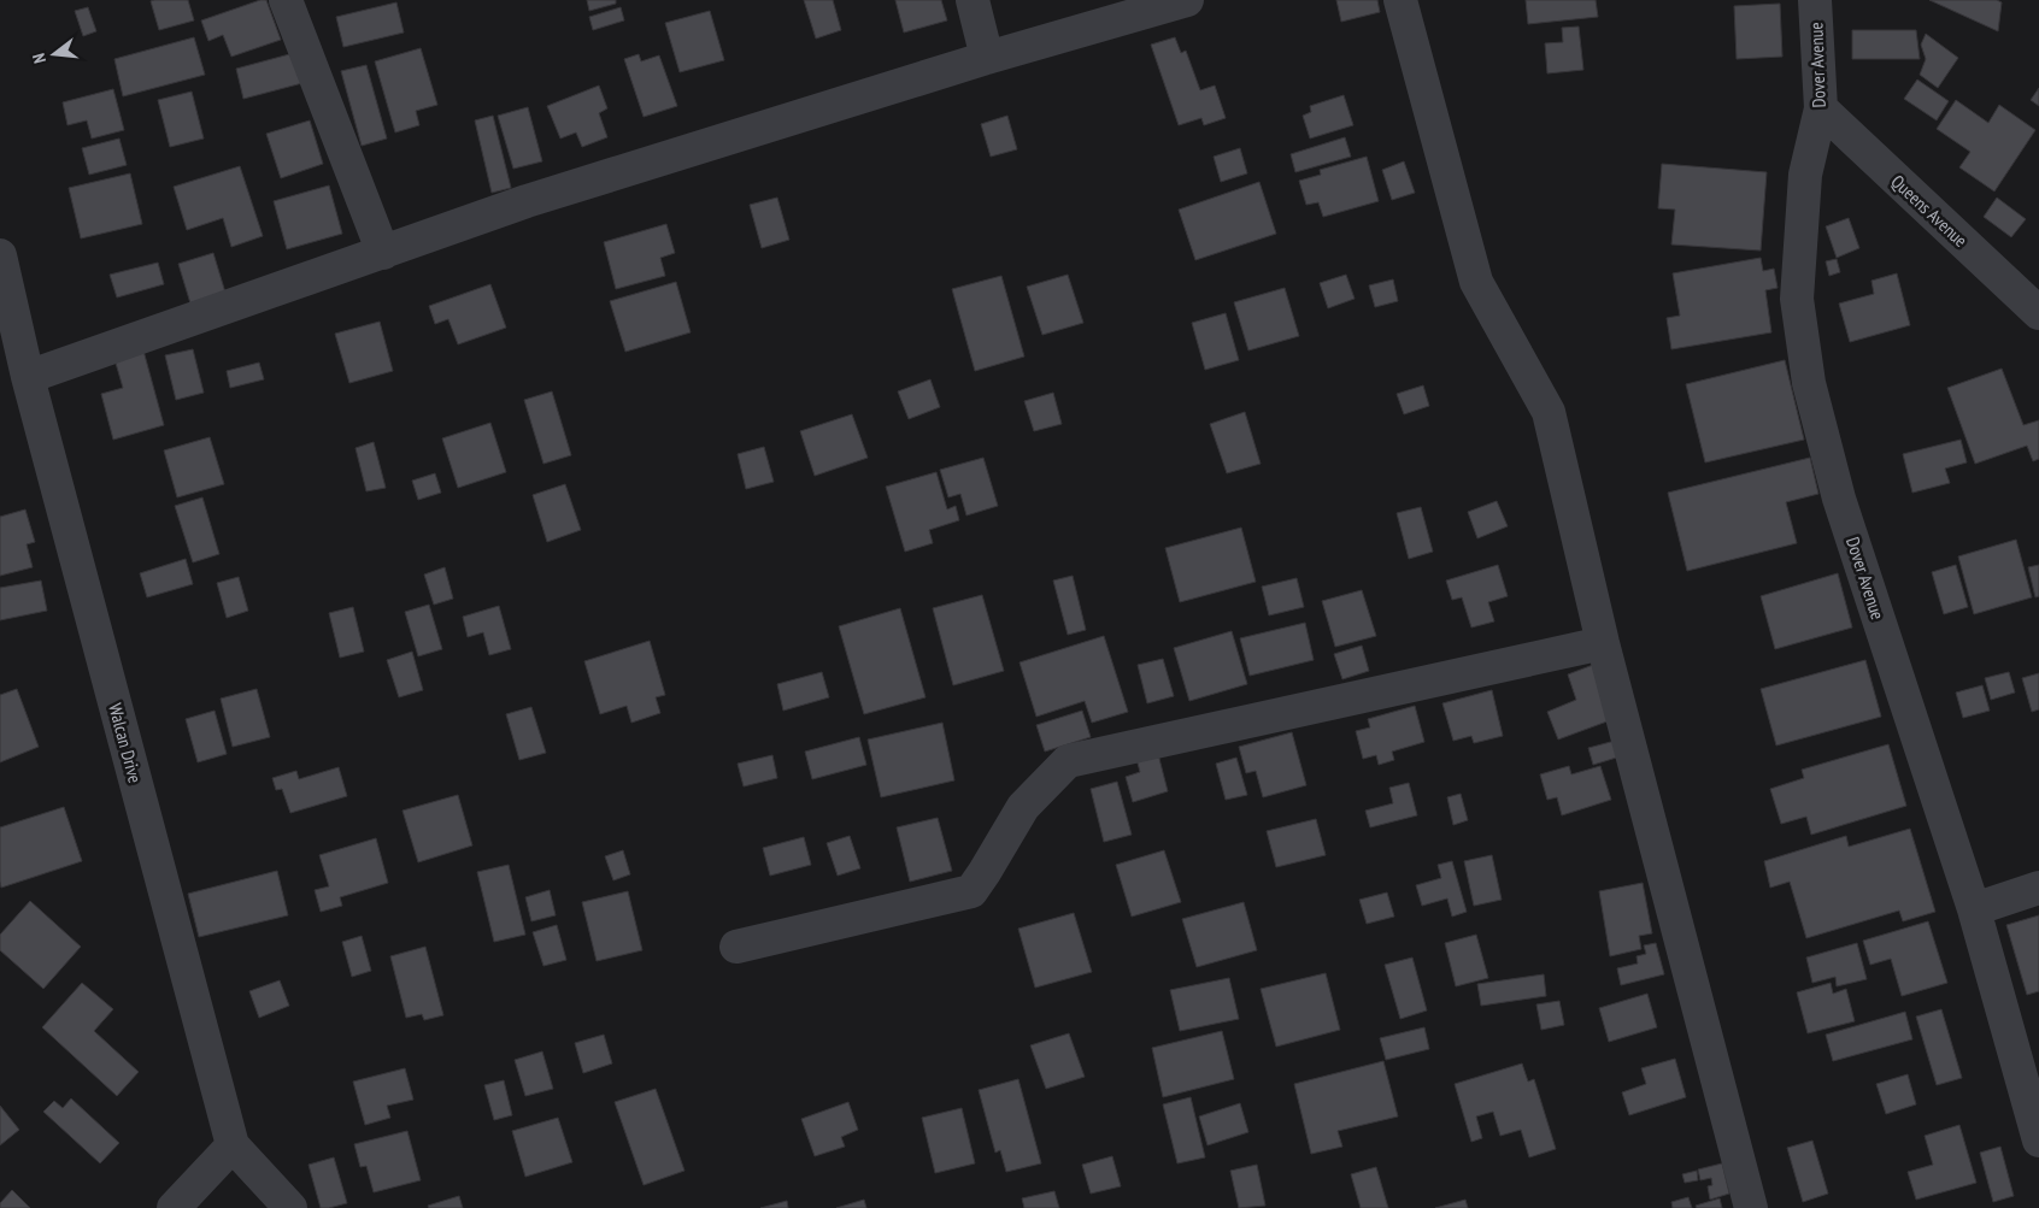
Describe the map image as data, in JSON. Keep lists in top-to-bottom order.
{
  "streets": {
    "street": ["Dover Avenue", "Queens Avenue", "Walcan Drive"]
  },
  "crossings": [
    ["Dover Avenue", "Queens Avenue"]
  ],
  "north": "left"
}
